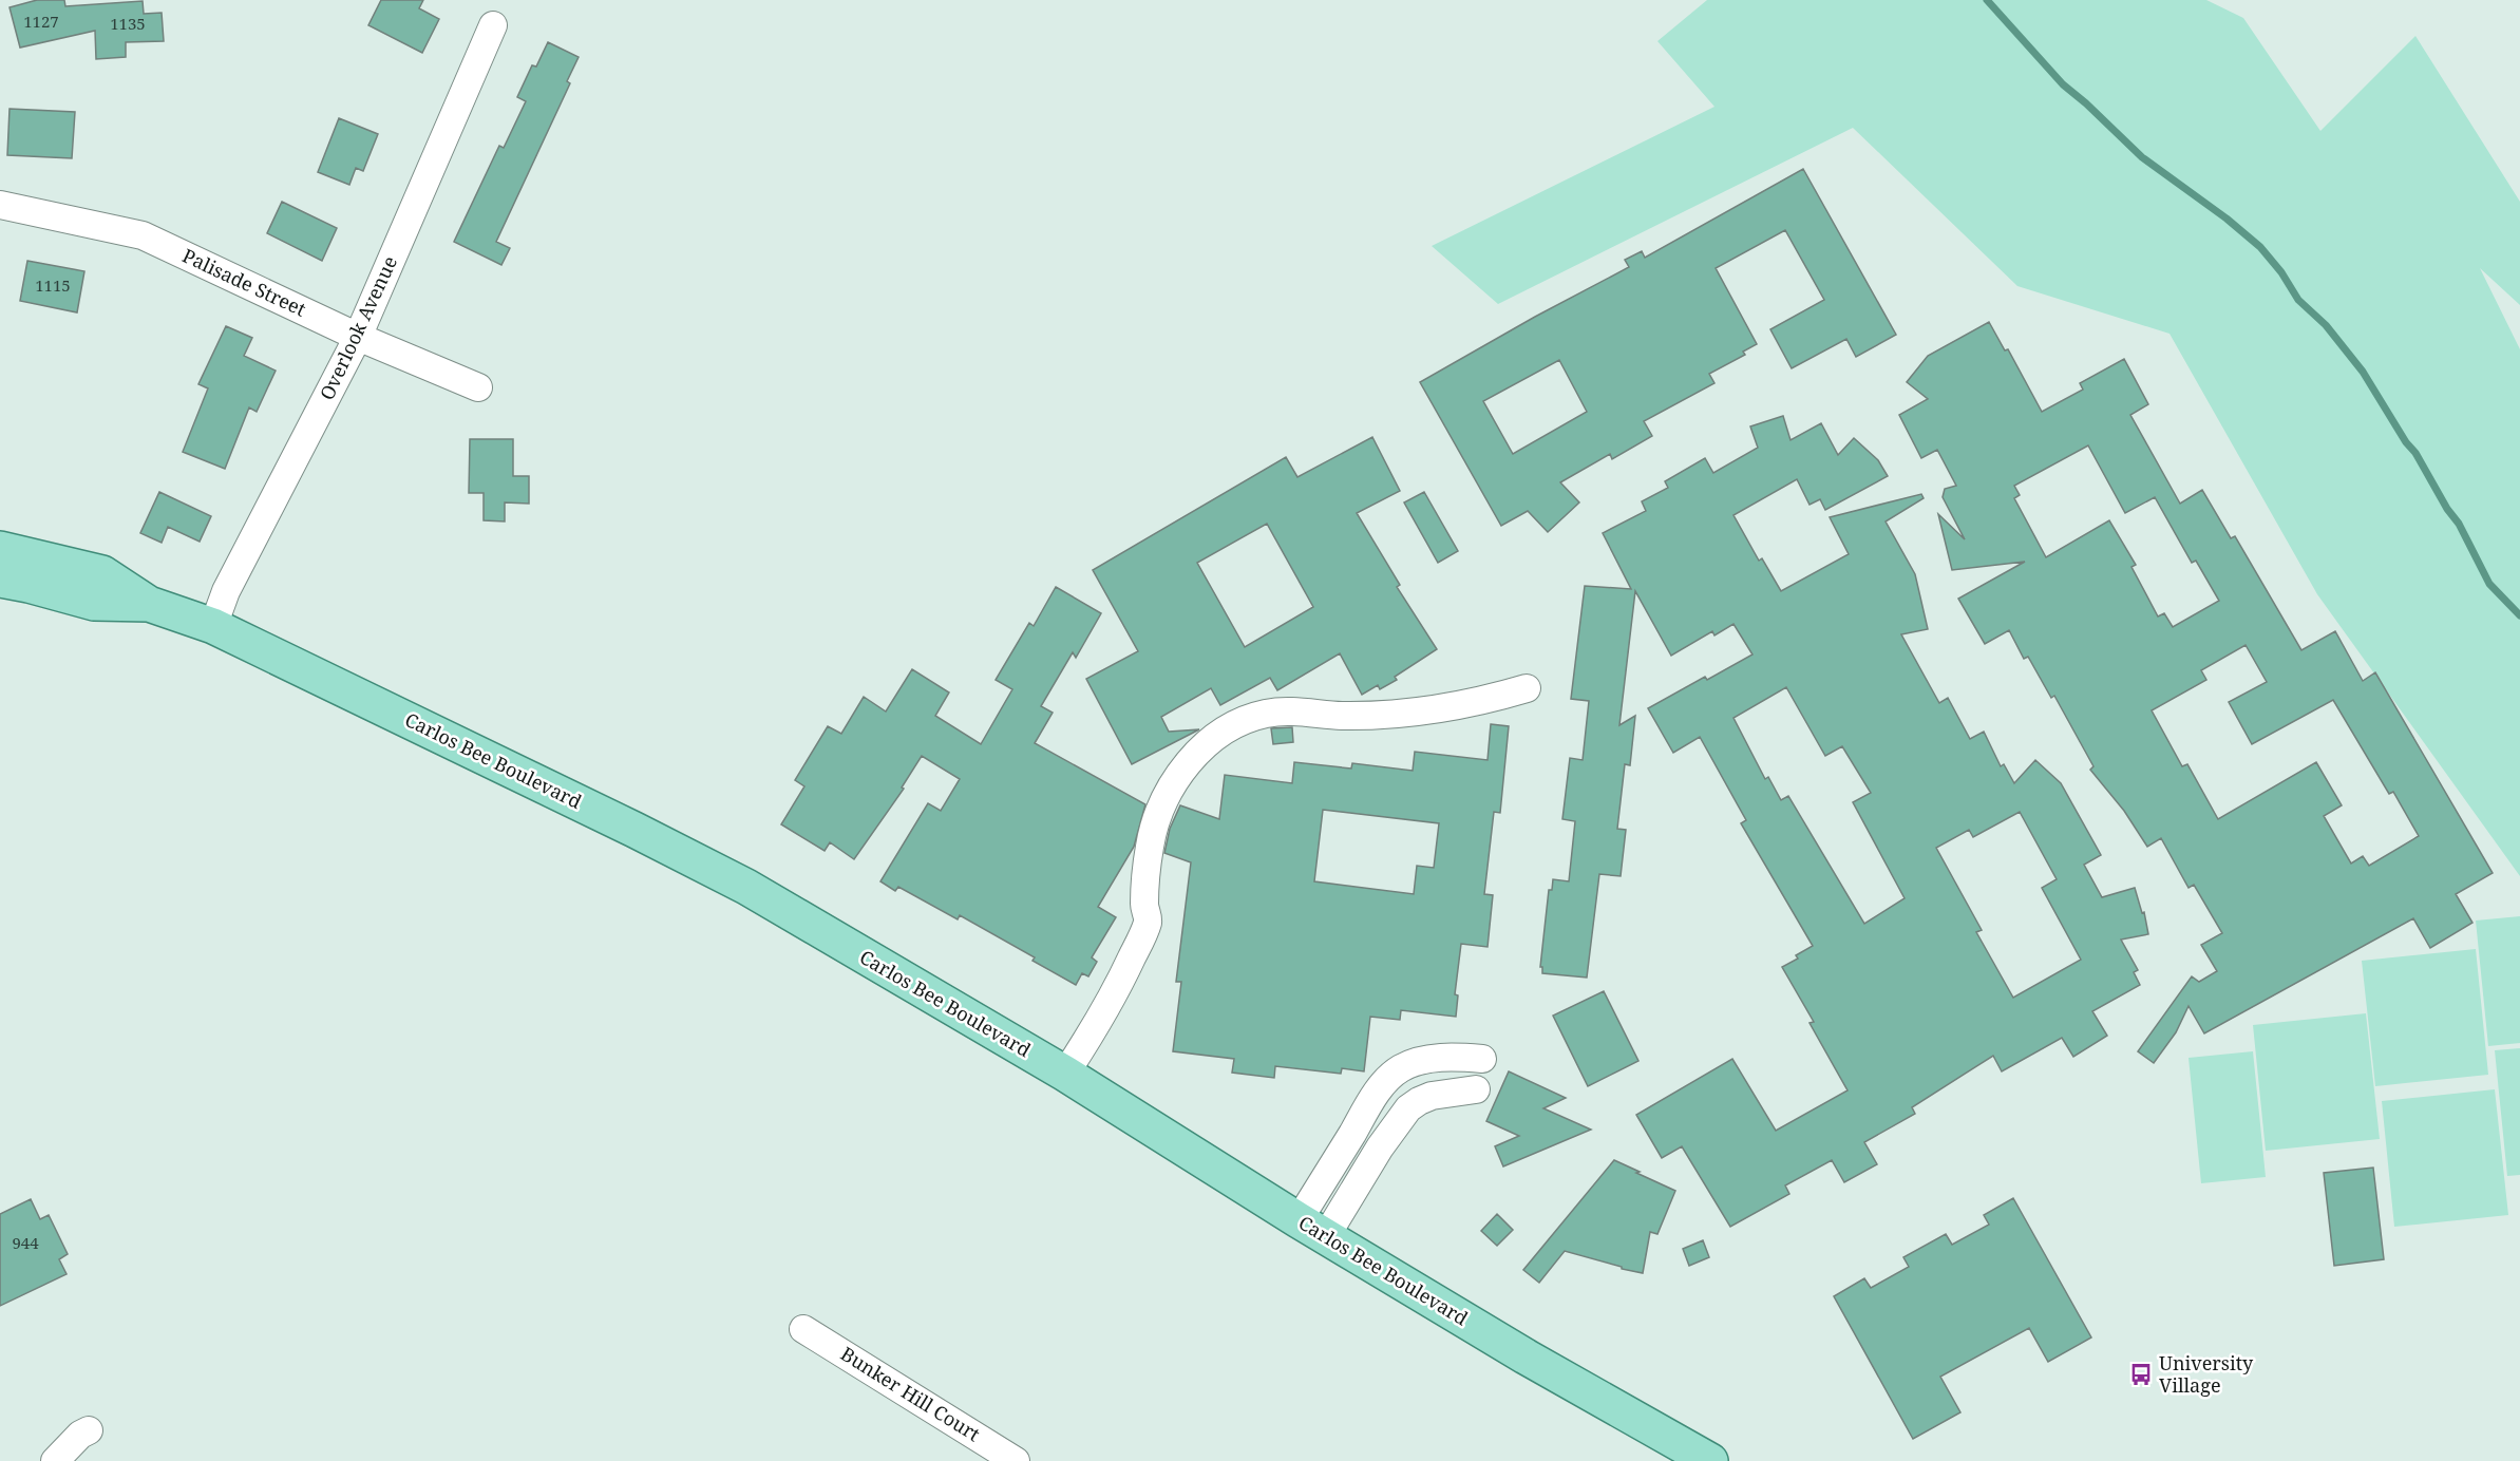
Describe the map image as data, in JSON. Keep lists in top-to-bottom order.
{
  "streets": {
    "main road": ["Carlos Bee Boulevard"],
    "street": ["Palisade Street", "Overlook Avenue", "Bunker Hill Court"]
  },
  "crossings": [
    ["Palisade Street", "Overlook Avenue"],
    ["Overlook Avenue", "Carlos Bee Boulevard"]
  ],
  "places": {
    "bus stop": ["University Village"]
  },
  "house_numbers": [
    "1127",
    "1135",
    "1115",
    "944"
  ]
}
